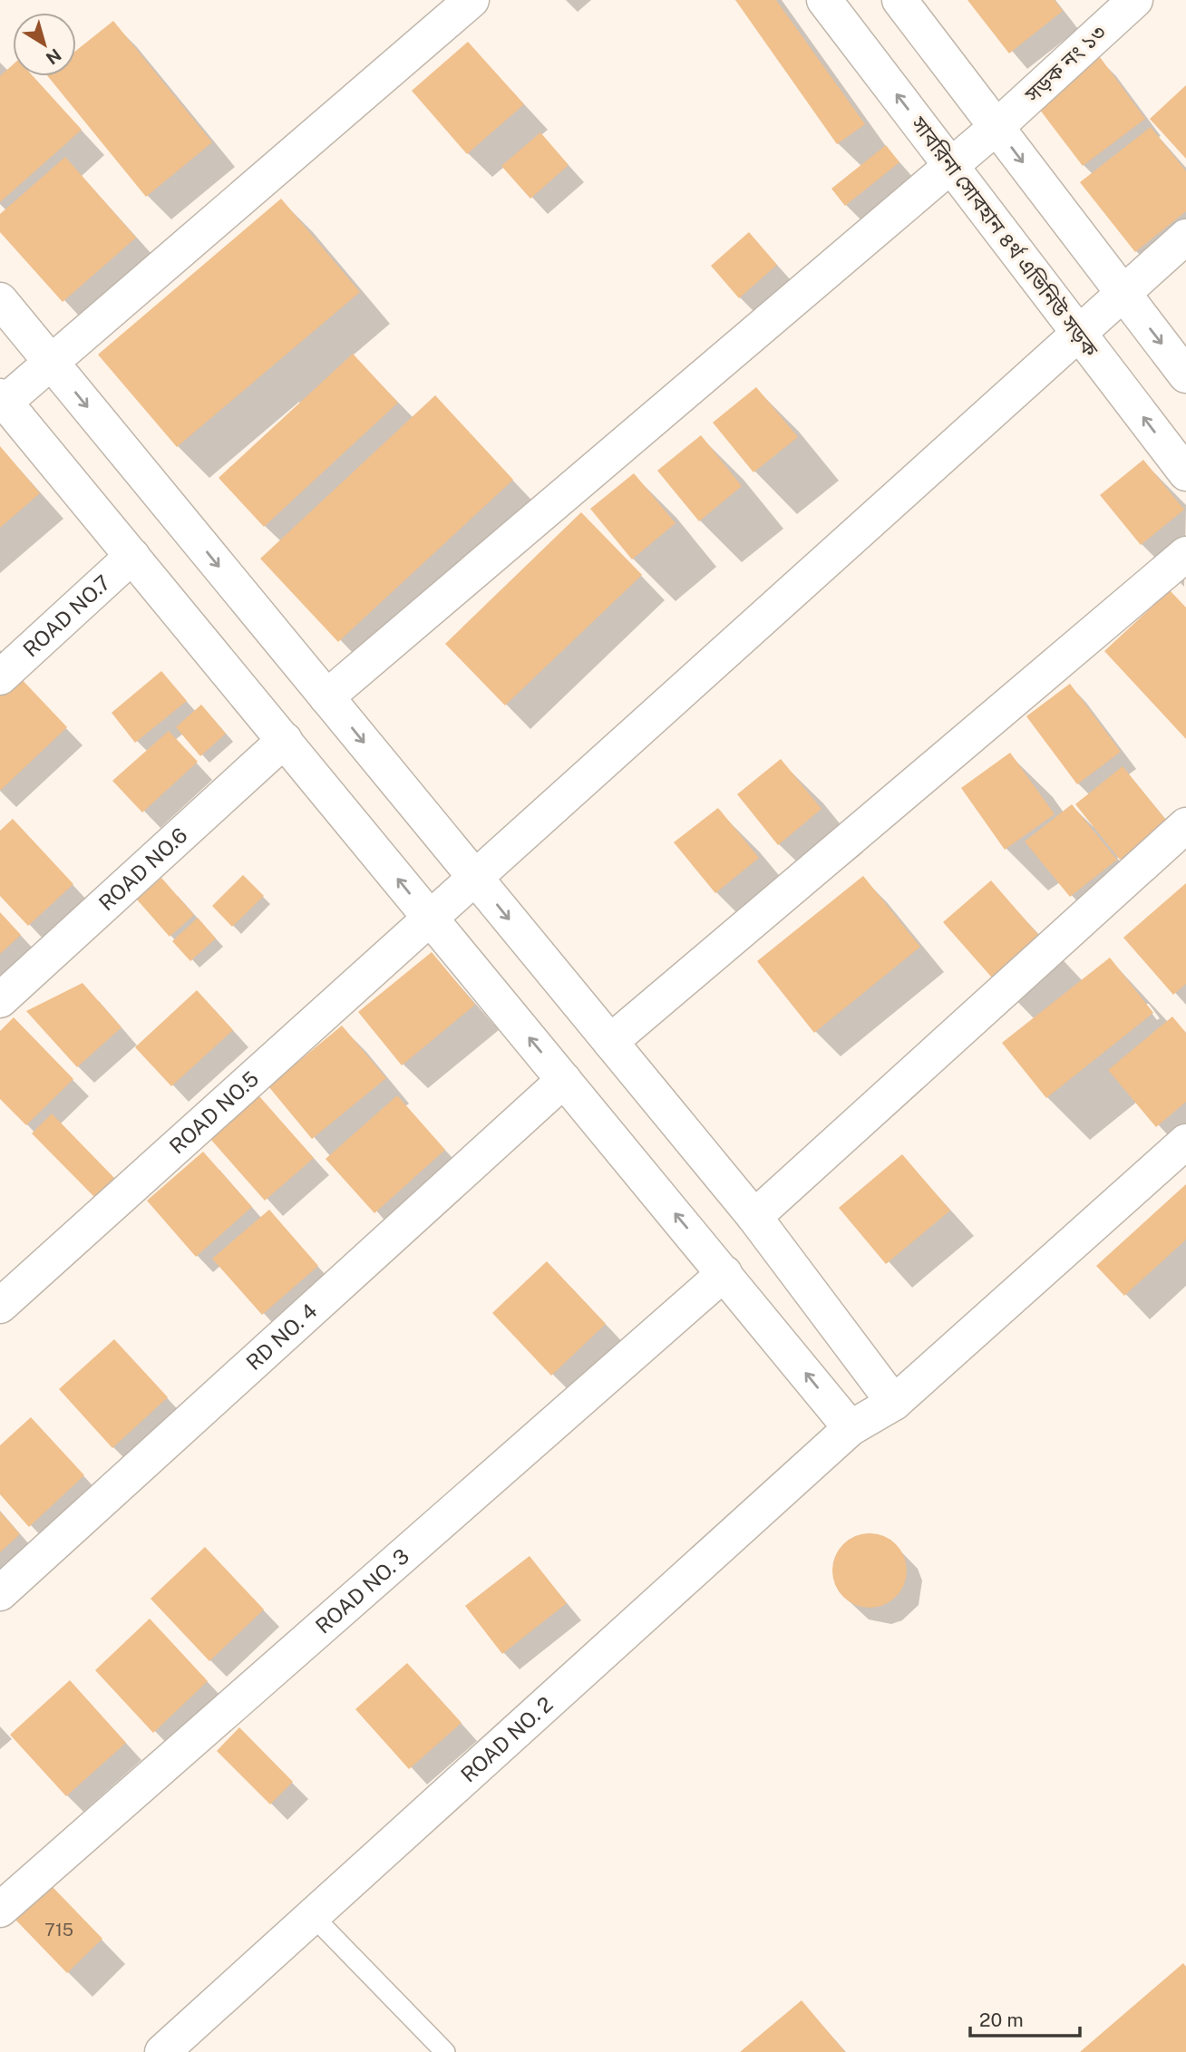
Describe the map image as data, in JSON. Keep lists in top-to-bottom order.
{
  "streets": {
    "street": [
      "সড়ক নং ১৩",
      "সাবরিনা সোবহান ৪র্থ এভিনিউ সড়ক",
      "ROAD NO.7",
      "ROAD NO.6",
      "ROAD NO.5",
      "RD NO. 4",
      "ROAD NO. 3",
      "ROAD NO. 2"
    ]
  },
  "crossings": [
    ["সড়ক নং ১৩", "সাবরিনা সোবহান ৪র্থ এভিনিউ সড়ক"],
    ["সাবরিনা সোবহান ৪র্থ এভিনিউ সড়ক", "ROAD NO.5"]
  ],
  "house_numbers": ["715"],
  "scale_bar": "20 m",
  "north": "bottom right"
}
